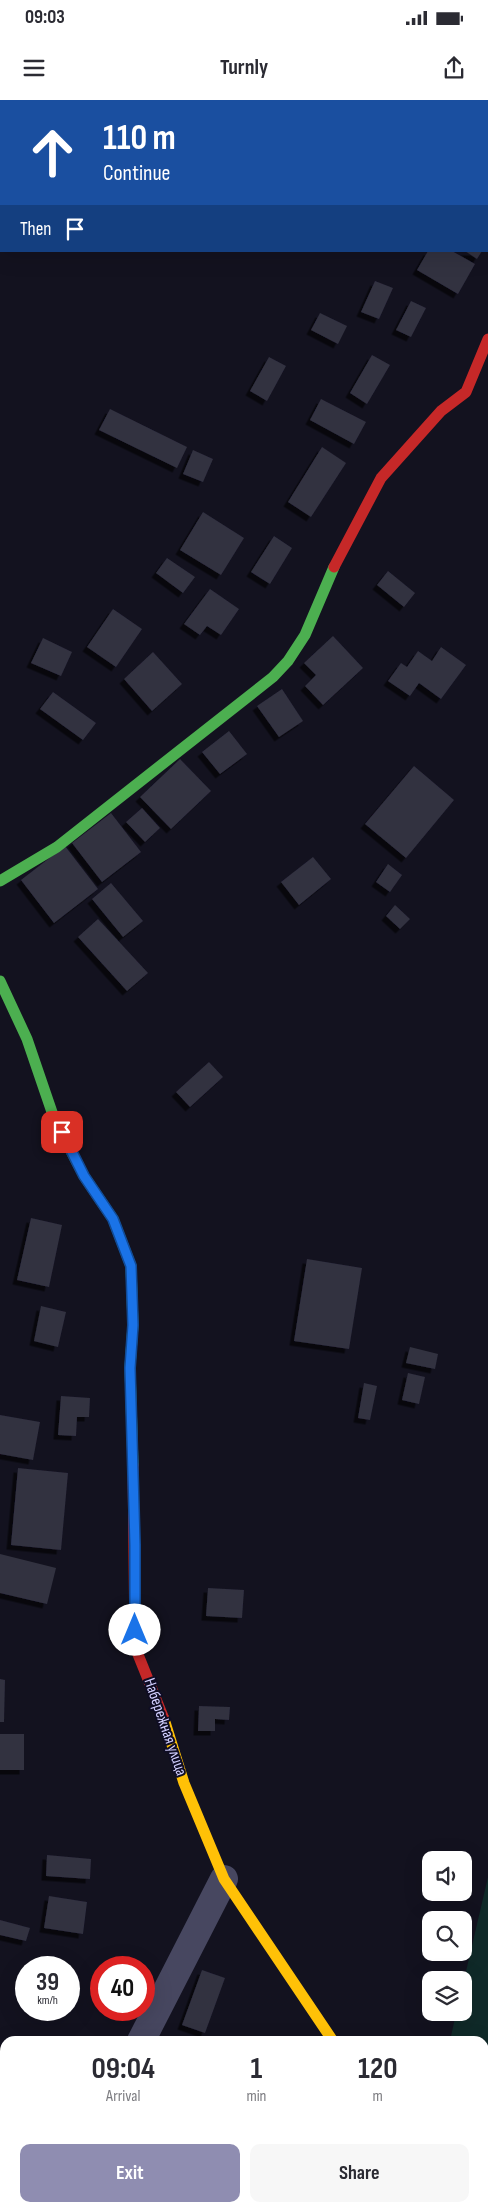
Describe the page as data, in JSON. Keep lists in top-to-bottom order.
{
  "streets": {
    "street": ["Набережная улица"]
  },
  "page": {
    "status": "09:03",
    "header": "Turnly",
    "turn": ["110 m", "Continue"],
    "then": "Then",
    "speed": "39 km/h",
    "limit": "40",
    "eta": [
      "09:04",
      "Arrival",
      "1",
      "min",
      "120",
      "m"
    ],
    "buttons": ["Exit", "Share"]
  }
}
